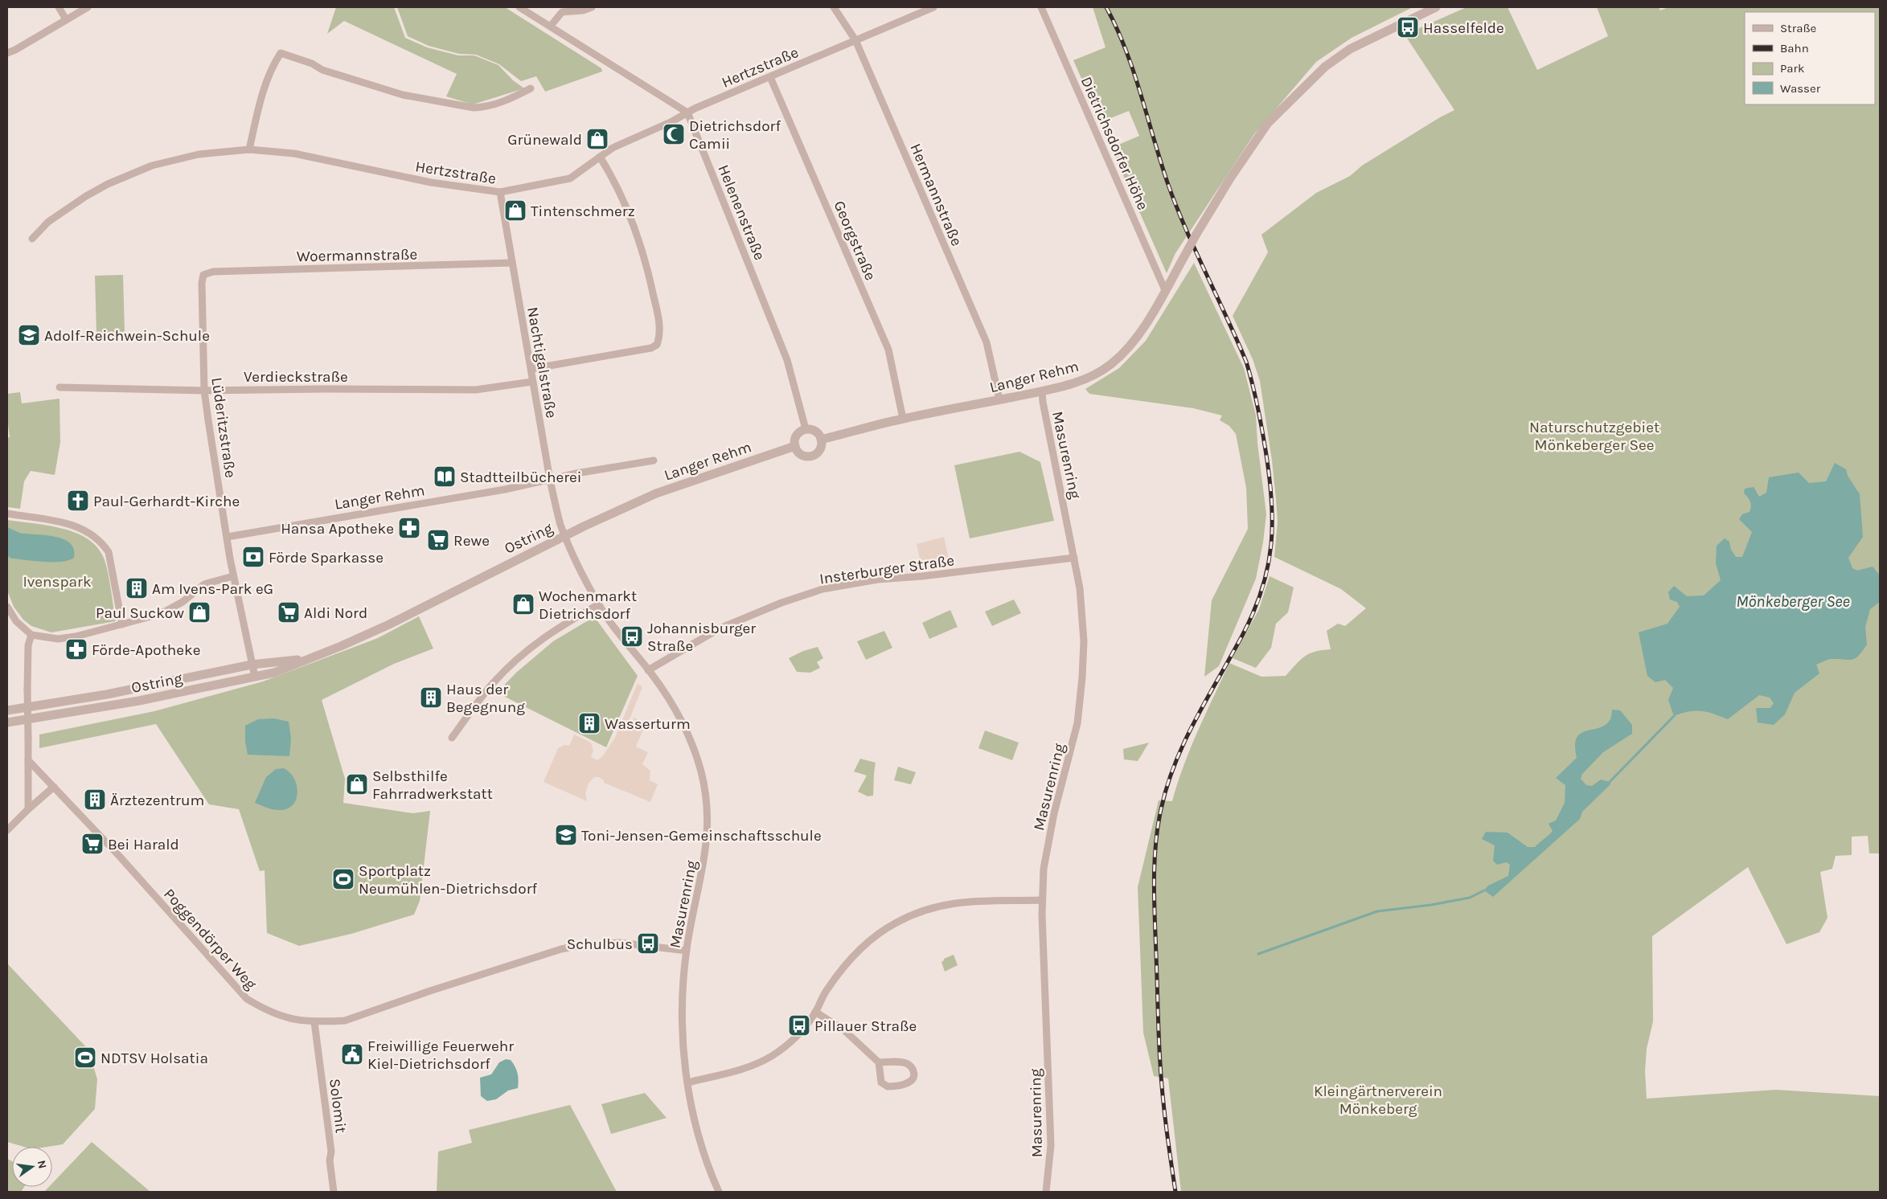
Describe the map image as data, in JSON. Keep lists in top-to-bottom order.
{
  "streets": {
    "street": [
      "Hertzstraße",
      "Dietrichsdorfer Höhe",
      "Hermannstraße",
      "Helenenstraße",
      "Georgstraße",
      "Woermannstraße",
      "Nachtigalstraße",
      "Verdieckstraße",
      "Langer Rehm",
      "Lüderitzstraße",
      "Masurenring",
      "Ostring",
      "Insterburger Straße",
      "Poggendörper Weg",
      "Solomit"
    ]
  },
  "crossings": [
    ["Hertzstraße", "Hermannstraße"],
    ["Hertzstraße", "Helenenstraße"],
    ["Hertzstraße", "Georgstraße"],
    ["Hertzstraße", "Nachtigalstraße"],
    ["Dietrichsdorfer Höhe", "Langer Rehm"],
    ["Hermannstraße", "Langer Rehm"],
    ["Helenenstraße", "Langer Rehm"],
    ["Georgstraße", "Langer Rehm"],
    ["Woermannstraße", "Nachtigalstraße"],
    ["Woermannstraße", "Lüderitzstraße"],
    ["Nachtigalstraße", "Verdieckstraße"],
    ["Nachtigalstraße", "Langer Rehm"],
    ["Nachtigalstraße", "Masurenring"],
    ["Nachtigalstraße", "Ostring"],
    ["Verdieckstraße", "Lüderitzstraße"],
    ["Langer Rehm", "Lüderitzstraße"],
    ["Langer Rehm", "Masurenring"],
    ["Langer Rehm", "Ostring"],
    ["Lüderitzstraße", "Ostring"],
    ["Masurenring", "Ostring"],
    ["Masurenring", "Insterburger Straße"],
    ["Masurenring", "Poggendörper Weg"],
    ["Poggendörper Weg", "Solomit"]
  ],
  "water": ["Mönkeberger See"],
  "parks": ["Naturschutzgebiet Mönkeberger See", "Ivenspark", "Kleingärtnerverein Mönkeberg"],
  "places": {
    "bus stop": [
      "Hasselfelde",
      "Johannisburger Straße",
      "Schulbus",
      "Pillauer Straße"
    ],
    "mosque": ["Dietrichsdorf Camii"],
    "shop": [
      "Grünewald",
      "Tintenschmerz",
      "Wochenmarkt Dietrichsdorf",
      "Paul Suckow",
      "Selbsthilfe Fahrradwerkstatt"
    ],
    "school or university": ["Adolf-Reichwein-Schule", "Toni-Jensen-Gemeinschaftsschule"],
    "library": ["Stadtteilbücherei"],
    "church": ["Paul-Gerhardt-Kirche"],
    "pharmacy": ["Hansa Apotheke", "Förde-Apotheke"],
    "supermarket": ["Rewe", "Aldi Nord", "Bei Harald"],
    "bank": ["Förde Sparkasse"],
    "building": [
      "Am Ivens-Park eG",
      "Haus der Begegnung",
      "Wasserturm",
      "Ärztezentrum"
    ],
    "sports": ["Sportplatz Neumühlen-Dietrichsdorf", "NDTSV Holsatia"],
    "public building": ["Freiwillige Feuerwehr Kiel-Dietrichsdorf"]
  },
  "legend": [
    "Straße",
    "Bahn",
    "Park",
    "Wasser"
  ],
  "north": "right"
}
